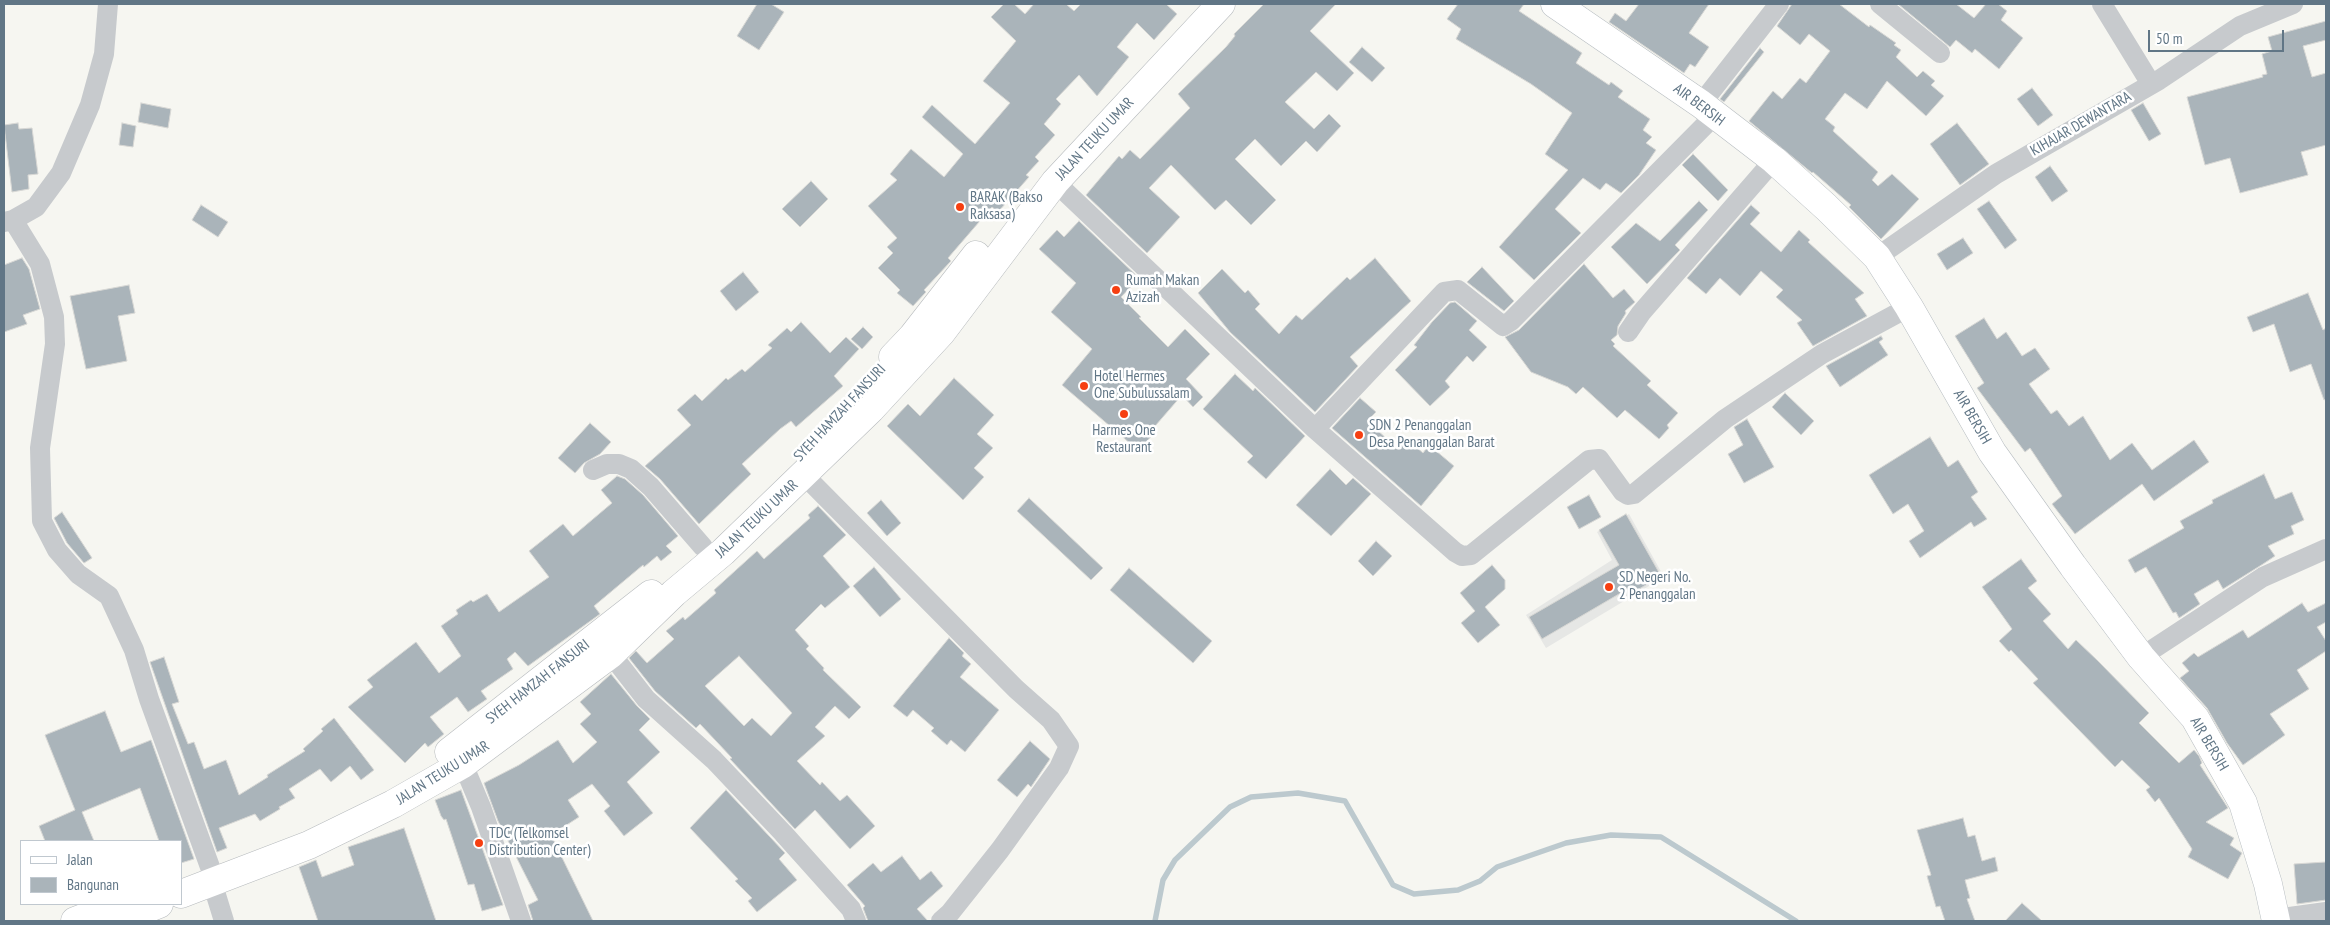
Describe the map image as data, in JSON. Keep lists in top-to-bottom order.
{
  "streets": {
    "main road": ["AIR BERSIH", "JALAN TEUKU UMAR", "SYEH HAMZAH FANSURI"],
    "street": ["KIHAJAR DEWANTARA"]
  },
  "crossings": [
    ["AIR BERSIH", "KIHAJAR DEWANTARA"],
    ["JALAN TEUKU UMAR", "SYEH HAMZAH FANSURI"]
  ],
  "places": [
    "BARAK (Bakso Raksasa)",
    "Rumah Makan Azizah",
    "Hotel Hermes One Subulussalam",
    "Harmes One Restaurant",
    "SDN 2 Penanggalan Desa Penanggalan Barat",
    "SD Negeri No. 2 Penanggalan",
    "TDC (Telkomsel Distribution Center)"
  ],
  "legend": ["Jalan", "Bangunan"],
  "scale_bar": "50 m"
}
